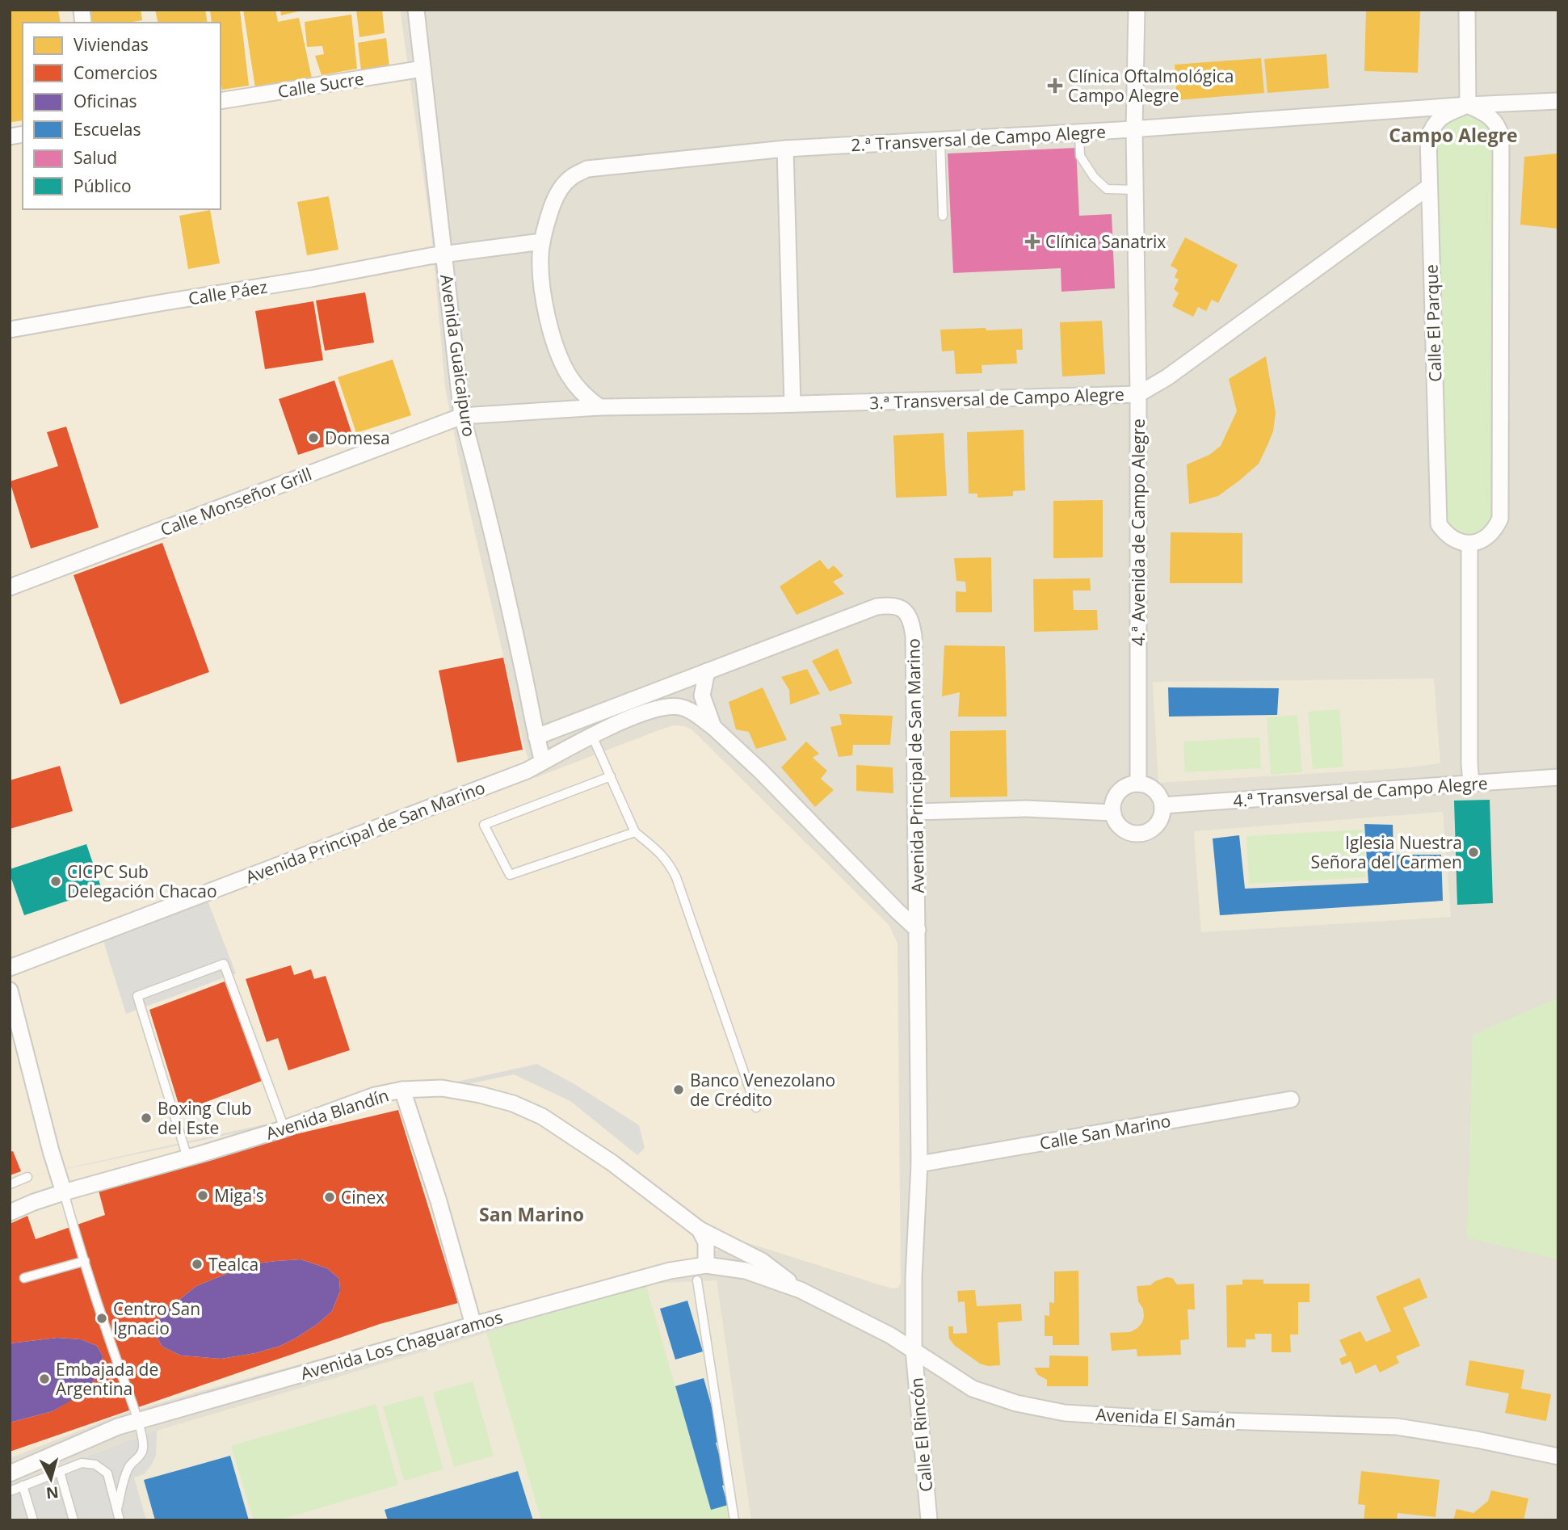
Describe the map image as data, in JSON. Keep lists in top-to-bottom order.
{
  "streets": {
    "street": [
      "Calle Sucre",
      "2.ª Transversal de Campo Alegre",
      "Calle Páez",
      "Calle El Parque",
      "Avenida Guaicaipuro",
      "3.ª Transversal de Campo Alegre",
      "Calle Monseñor Grill",
      "4.ª Avenida de Campo Alegre",
      "Avenida Principal de San Marino",
      "4.ª Transversal de Campo Alegre",
      "Avenida Blandín",
      "Calle San Marino",
      "Avenida Los Chaguaramos",
      "Avenida El Samán",
      "Calle El Rincón"
    ]
  },
  "crossings": [
    ["Calle Sucre", "Avenida Guaicaipuro"],
    ["2.ª Transversal de Campo Alegre", "Calle El Parque"],
    ["2.ª Transversal de Campo Alegre", "4.ª Avenida de Campo Alegre"],
    ["Calle Páez", "Avenida Guaicaipuro"],
    ["Calle El Parque", "3.ª Transversal de Campo Alegre"],
    ["Avenida Guaicaipuro", "3.ª Transversal de Campo Alegre"],
    ["Avenida Guaicaipuro", "Calle Monseñor Grill"],
    ["Avenida Guaicaipuro", "Avenida Principal de San Marino"],
    ["3.ª Transversal de Campo Alegre", "Calle Monseñor Grill"],
    ["3.ª Transversal de Campo Alegre", "4.ª Avenida de Campo Alegre"],
    ["4.ª Avenida de Campo Alegre", "4.ª Transversal de Campo Alegre"],
    ["Avenida Principal de San Marino", "Calle San Marino"],
    ["Avenida Principal de San Marino", "Avenida El Samán"],
    ["Avenida Principal de San Marino", "Calle El Rincón"],
    ["Avenida Blandín", "Avenida Los Chaguaramos"],
    ["Avenida Blandín", "Avenida El Samán"],
    ["Avenida Los Chaguaramos", "Avenida El Samán"],
    ["Avenida El Samán", "Calle El Rincón"]
  ],
  "districts": ["Campo Alegre", "San Marino"],
  "places": {
    "health": ["Clínica Oftalmológica Campo Alegre", "Clínica Sanatrix"],
    "other": [
      "Domesa",
      "Iglesia Nuestra Señora del Carmen",
      "CICPC Sub Delegación Chacao",
      "Banco Venezolano de Crédito",
      "Boxing Club del Este",
      "Miga's",
      "Cinex",
      "Tealca",
      "Centro San Ignacio",
      "Embajada de Argentina"
    ]
  },
  "legend": [
    "Viviendas",
    "Comercios",
    "Oficinas",
    "Escuelas",
    "Salud",
    "Público"
  ],
  "north": "bottom"
}
